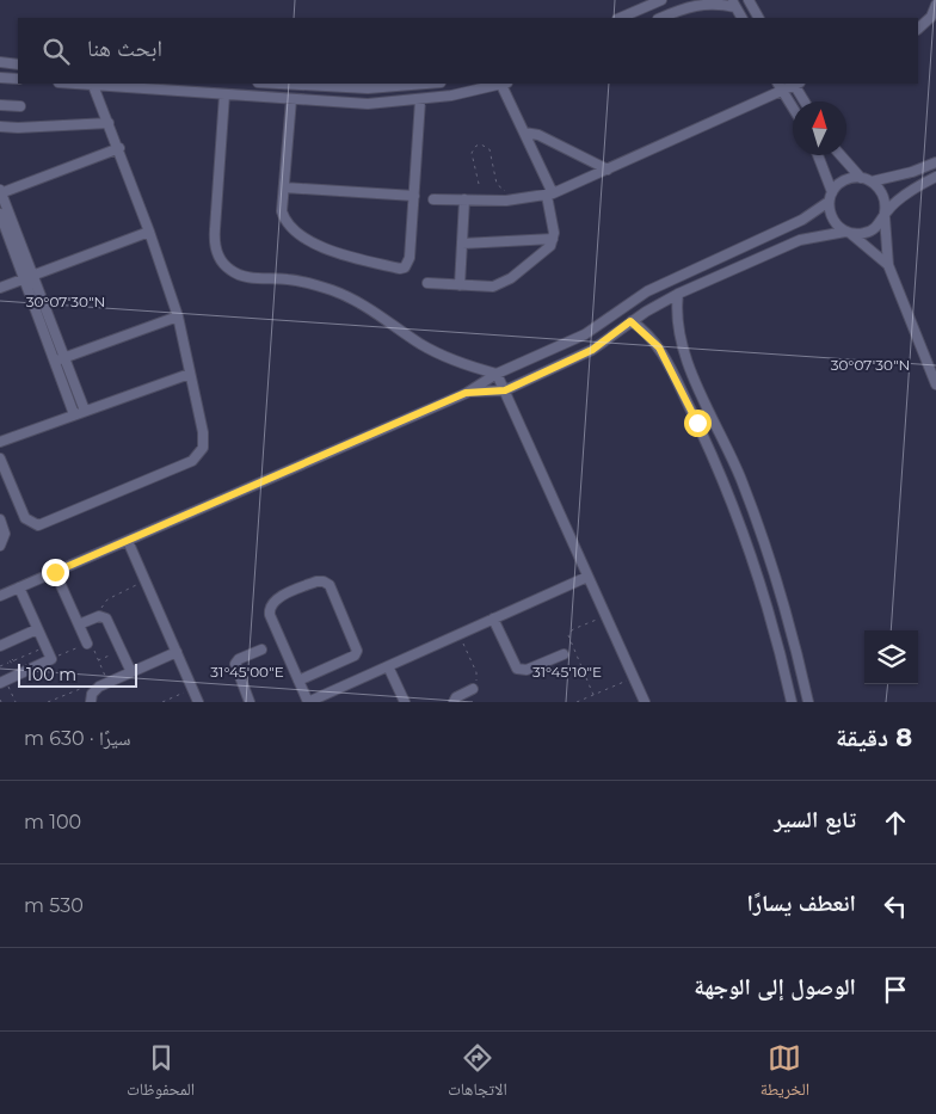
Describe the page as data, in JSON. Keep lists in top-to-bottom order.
{
  "scale_bar": "100 m",
  "north": "top",
  "page": {
    "search": "ابحث هنا",
    "scale": "100 m",
    "heading": ["8 دقيقة", "سيرًا · 630 m"],
    "list": [
      ["تابع السير", "100 m"],
      ["انعطف يسارًا", "530 m"],
      "الوصول إلى الوجهة"
    ],
    "nav": ["الخريطة", "الاتجاهات", "المحفوظات"]
  },
  "coordinates": ["30°07'30\"N", "31°45'00\"E", "31°45'10\"E"]
}
